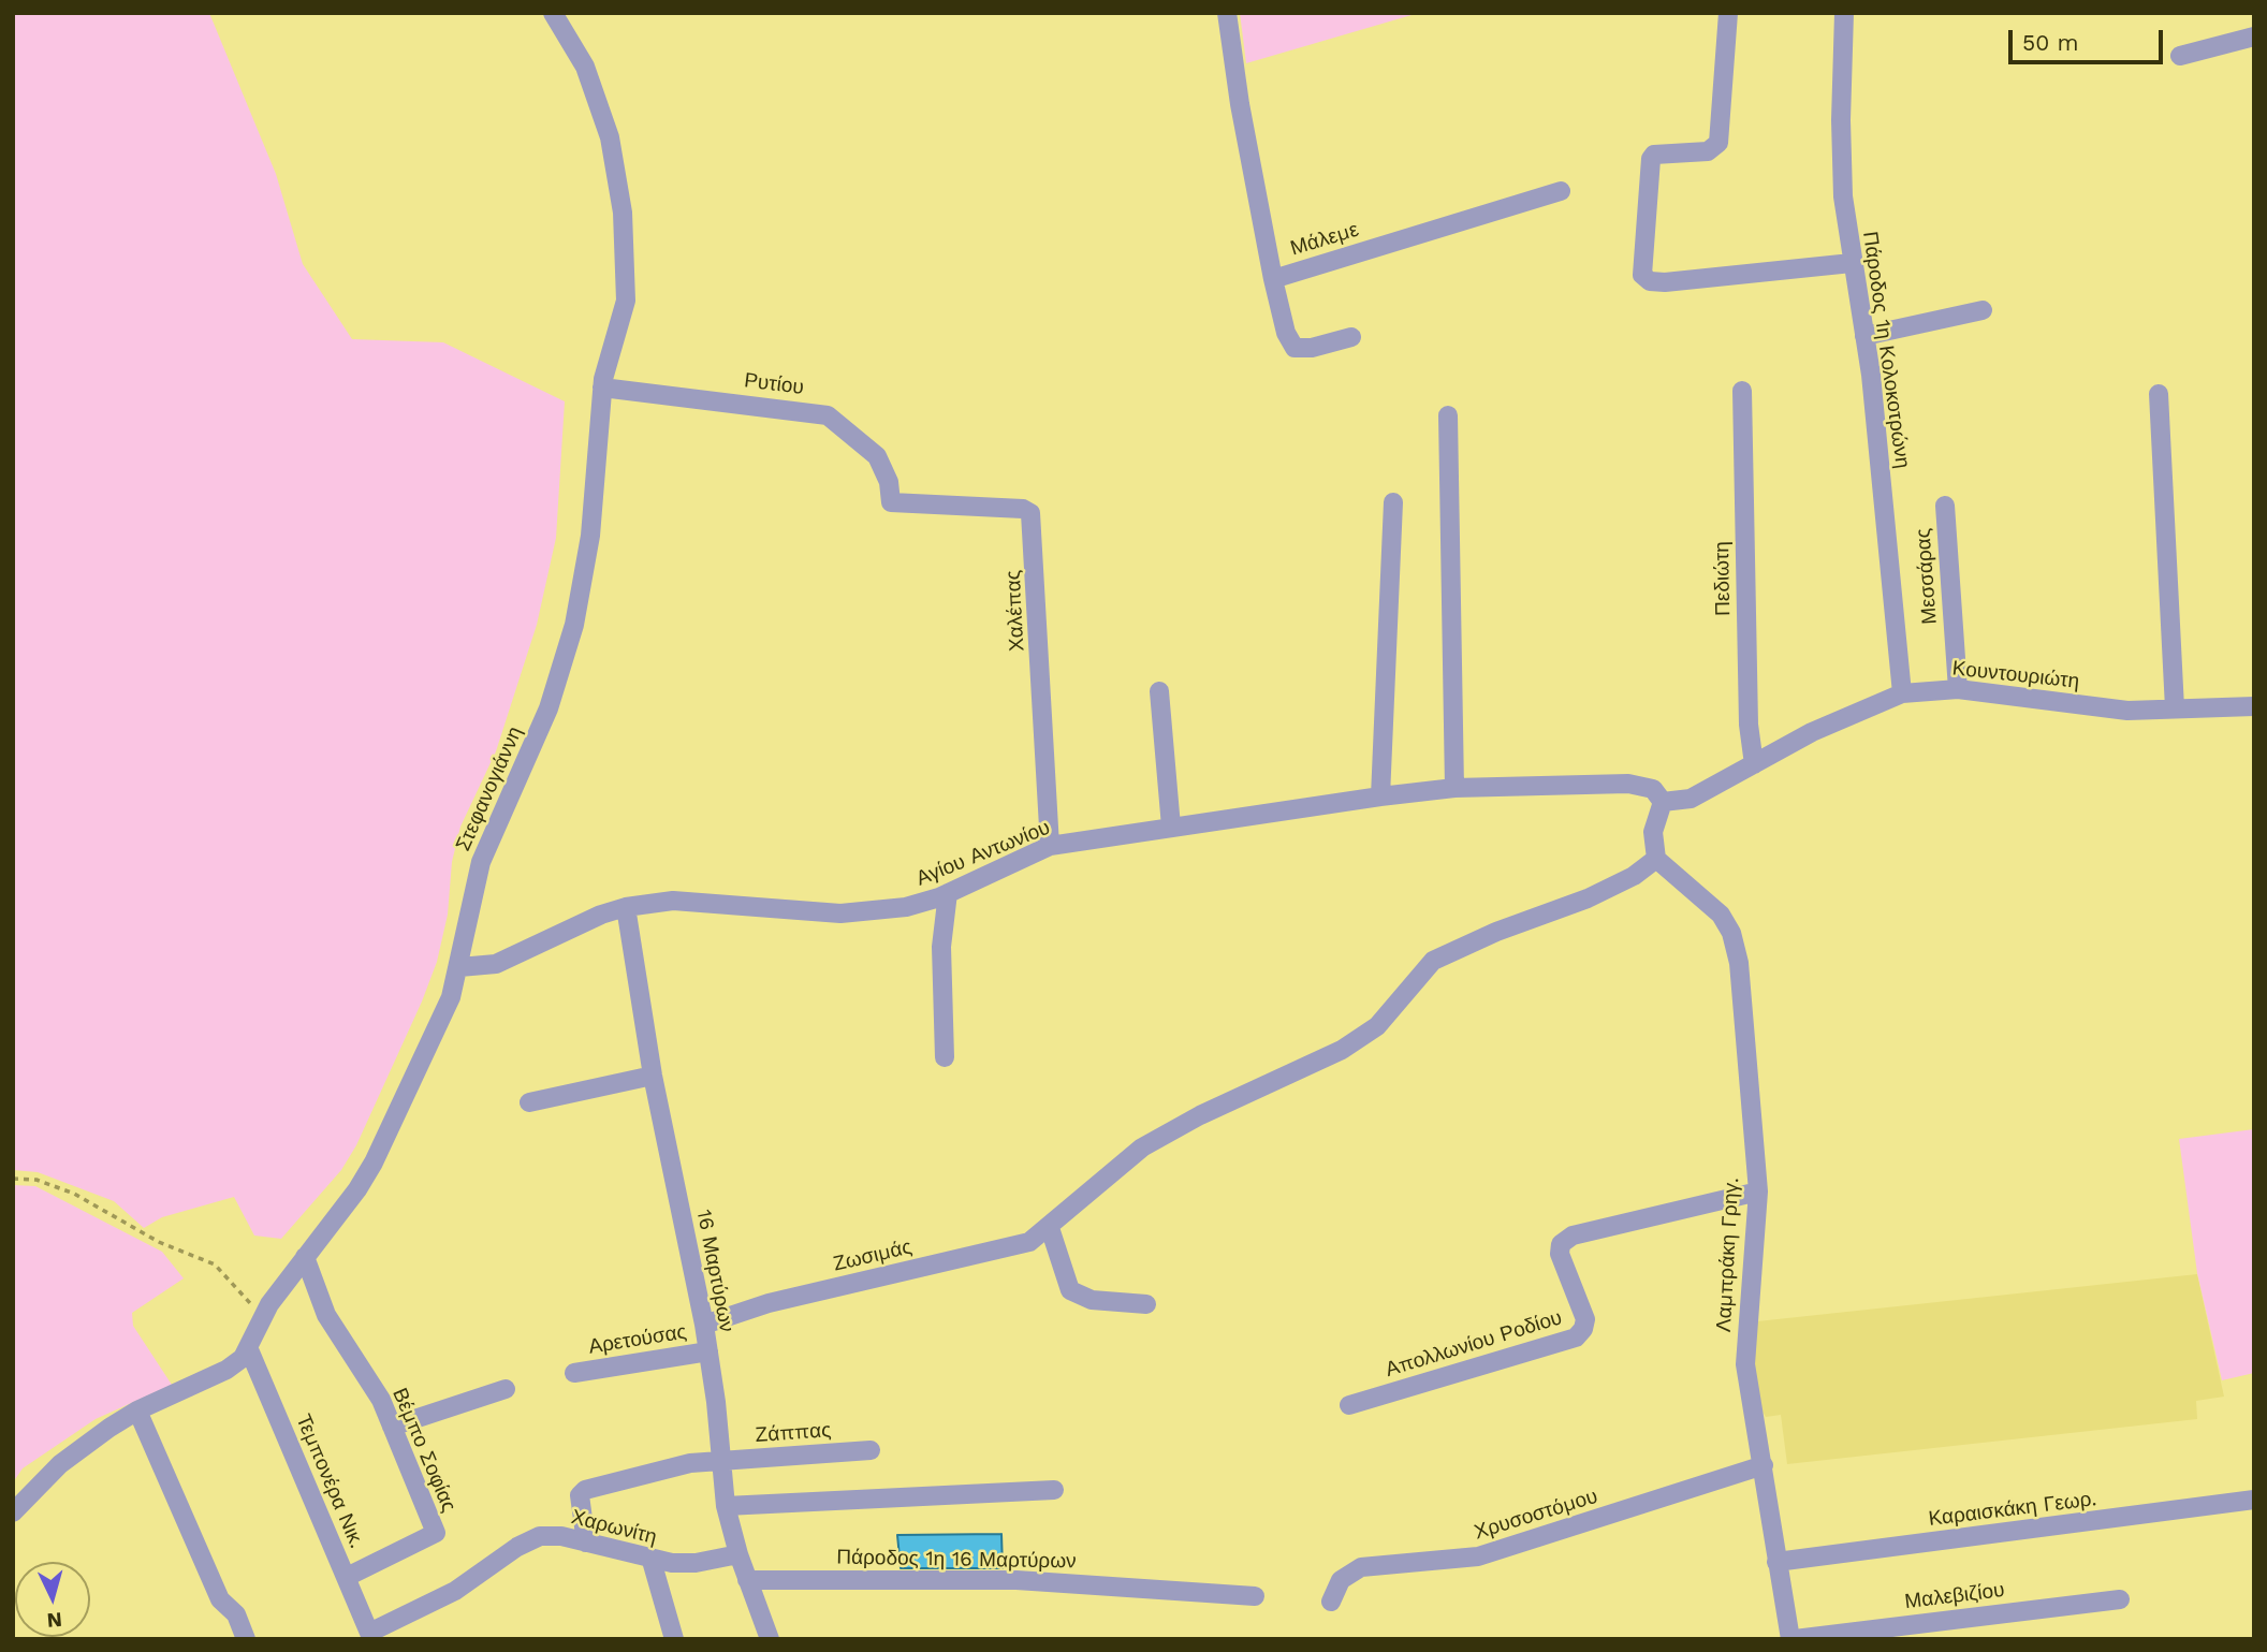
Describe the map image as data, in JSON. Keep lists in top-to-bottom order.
{
  "streets": {
    "street": [
      "Μάλεμε",
      "Πάροδος 1η Κολοκοτρώνη",
      "Ρυτίου",
      "Μεσσάρας",
      "Πεδιώτη",
      "Χαλέπας",
      "Κουντουριώτη",
      "Στεφανογιάννη",
      "Αγίου Αντωνίου",
      "Λαμπράκη Γρηγ.",
      "Ζωσιμάς",
      "16 Μαρτύρων",
      "Αρετούσας",
      "Απολλωνίου Ροδίου",
      "Ζάππας",
      "Βέμπο Σοφίας",
      "Τεμπονέρα Νικ.",
      "Καραισκάκη Γεωρ.",
      "Χρυσοστόμου",
      "Χαρωνίτη",
      "Πάροδος 1η 16 Μαρτύρων",
      "Μαλεβιζίου"
    ]
  },
  "crossings": [
    ["Πάροδος 1η Κολοκοτρώνη", "Κουντουριώτη"],
    ["Ρυτίου", "Χαλέπας"],
    ["Ρυτίου", "Στεφανογιάννη"],
    ["Μεσσάρας", "Κουντουριώτη"],
    ["Πεδιώτη", "Κουντουριώτη"],
    ["Χαλέπας", "Αγίου Αντωνίου"],
    ["Κουντουριώτη", "Αγίου Αντωνίου"],
    ["Στεφανογιάννη", "Αγίου Αντωνίου"],
    ["Στεφανογιάννη", "Βέμπο Σοφίας"],
    ["Στεφανογιάννη", "Τεμπονέρα Νικ."],
    ["Αγίου Αντωνίου", "16 Μαρτύρων"],
    ["Λαμπράκη Γρηγ.", "Ζωσιμάς"],
    ["Λαμπράκη Γρηγ.", "Απολλωνίου Ροδίου"],
    ["Λαμπράκη Γρηγ.", "Καραισκάκη Γεωρ."],
    ["Λαμπράκη Γρηγ.", "Χρυσοστόμου"],
    ["Λαμπράκη Γρηγ.", "Μαλεβιζίου"],
    ["Ζωσιμάς", "16 Μαρτύρων"],
    ["16 Μαρτύρων", "Αρετούσας"],
    ["16 Μαρτύρων", "Ζάππας"],
    ["16 Μαρτύρων", "Χαρωνίτη"],
    ["16 Μαρτύρων", "Πάροδος 1η 16 Μαρτύρων"],
    ["Ζάππας", "Χαρωνίτη"],
    ["Βέμπο Σοφίας", "Τεμπονέρα Νικ."],
    ["Τεμπονέρα Νικ.", "Χαρωνίτη"]
  ],
  "scale_bar": "50 m",
  "north": "bottom"
}
